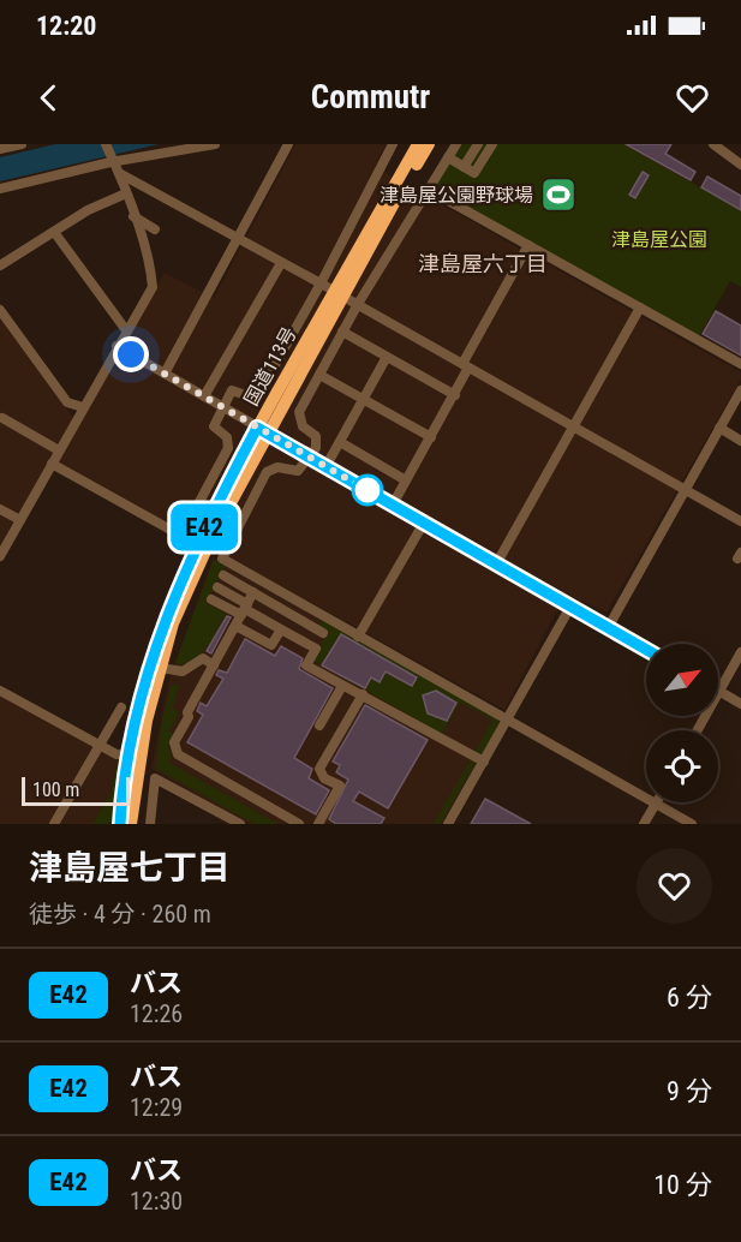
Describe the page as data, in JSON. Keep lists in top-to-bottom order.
{
  "streets": {
    "highway": ["国道113号"]
  },
  "districts": ["津島屋六丁目"],
  "parks": ["津島屋公園"],
  "places": {
    "sports": ["津島屋公園野球場"]
  },
  "lines": ["bus line E42"],
  "scale_bar": "100 m",
  "north": "top right",
  "page": {
    "status": "12:20",
    "header": "Commutr",
    "on_map": "E42",
    "scale": "100 m",
    "heading": ["津島屋七丁目", "徒歩 · 4 分 · 260 m"],
    "list": [
      {
        "mark": "E42",
        "name": "バス",
        "note": "12:26",
        "value": "6 分"
      },
      {
        "mark": "E42",
        "name": "バス",
        "note": "12:29",
        "value": "9 分"
      },
      {
        "mark": "E42",
        "name": "バス",
        "note": "12:30",
        "value": "10 分"
      }
    ]
  }
}
